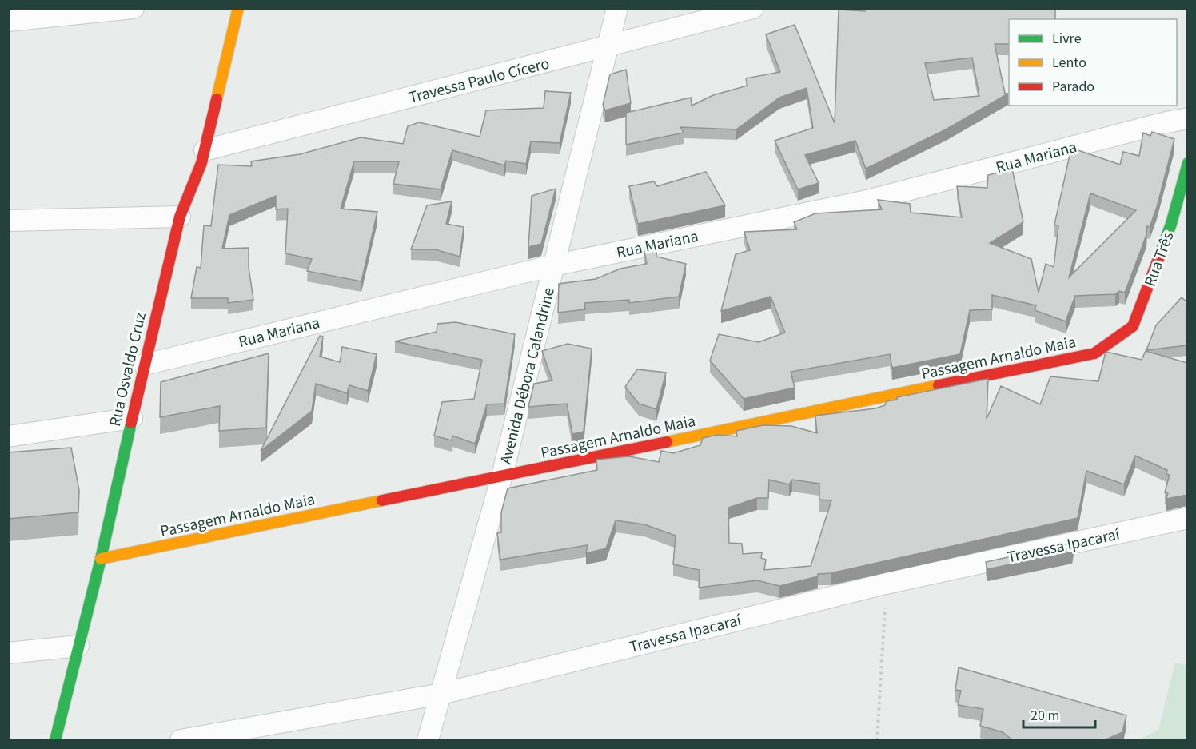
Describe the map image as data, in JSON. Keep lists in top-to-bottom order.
{
  "streets": {
    "street": [
      "Travessa Paulo Cícero",
      "Rua Mariana",
      "Rua Três",
      "Passagem Arnaldo Maia",
      "Rua Osvaldo Cruz",
      "Avenida Débora Calandrine",
      "Travessa Ipacaraí"
    ]
  },
  "crossings": [
    ["Travessa Paulo Cícero", "Rua Osvaldo Cruz"],
    ["Travessa Paulo Cícero", "Avenida Débora Calandrine"],
    ["Rua Mariana", "Rua Osvaldo Cruz"],
    ["Rua Mariana", "Avenida Débora Calandrine"],
    ["Rua Três", "Passagem Arnaldo Maia"],
    ["Passagem Arnaldo Maia", "Rua Osvaldo Cruz"],
    ["Passagem Arnaldo Maia", "Avenida Débora Calandrine"],
    ["Avenida Débora Calandrine", "Travessa Ipacaraí"]
  ],
  "legend": ["Livre", "Lento", "Parado"],
  "scale_bar": "20 m"
}
